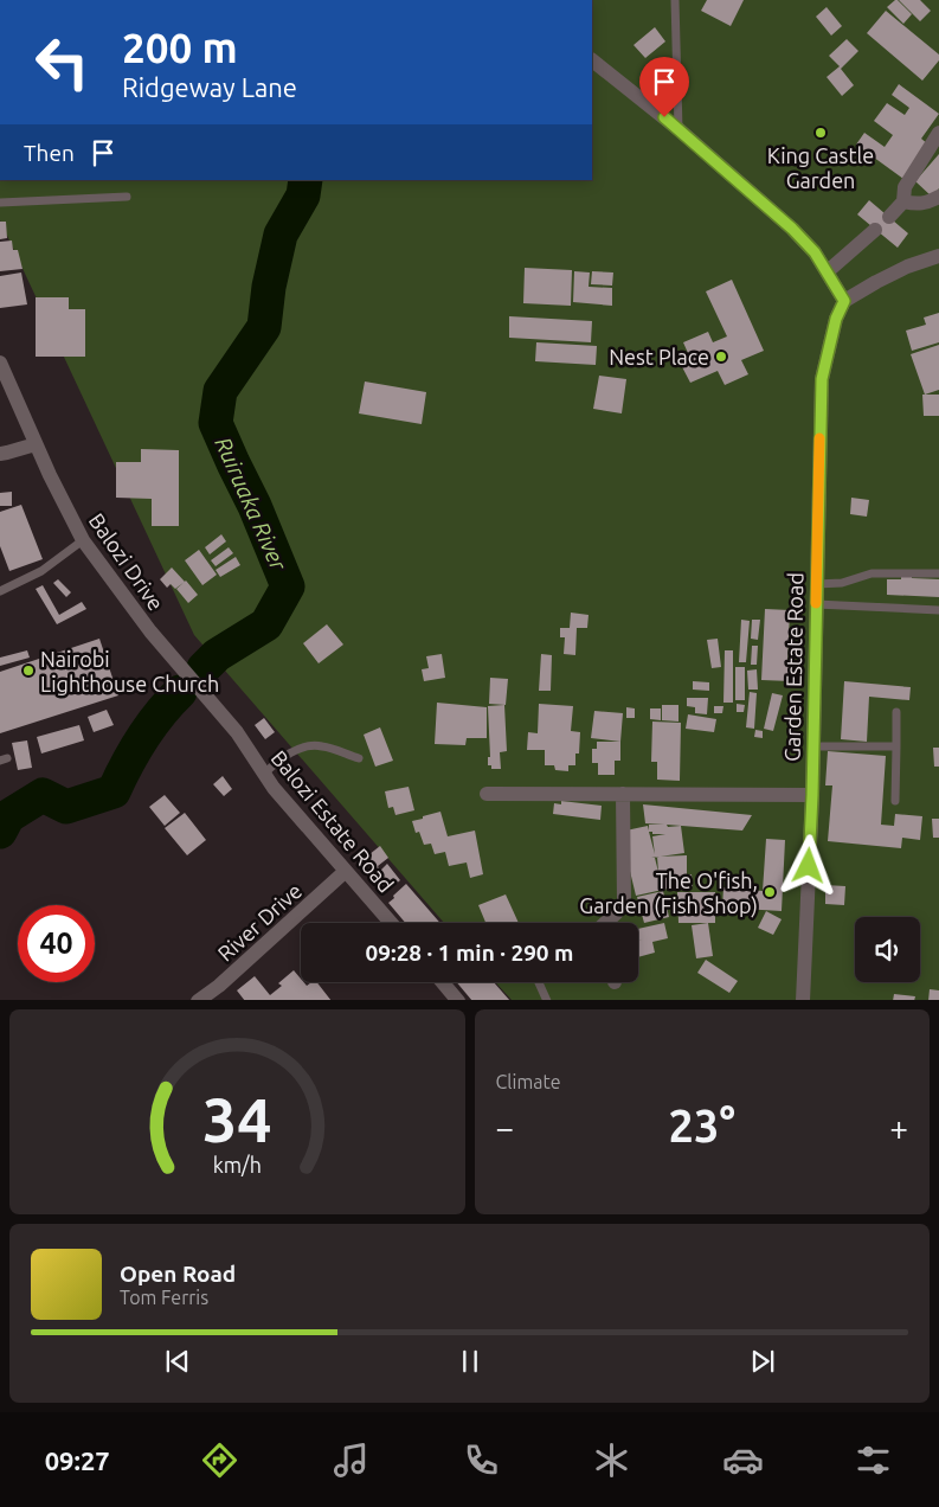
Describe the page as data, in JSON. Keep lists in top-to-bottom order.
{
  "streets": {
    "street": [
      "Balozi Drive",
      "Garden Estate Road",
      "Balozi Estate Road",
      "River Drive"
    ]
  },
  "crossings": [
    ["Balozi Drive", "Balozi Estate Road"],
    ["Balozi Estate Road", "River Drive"]
  ],
  "water": ["Ruiruaka River"],
  "places": [
    "King Castle Garden",
    "Nest Place",
    "Nairobi Lighthouse Church",
    "The O'fish, Garden (Fish Shop)"
  ],
  "page": {
    "turn": ["200 m", "Ridgeway Lane"],
    "then": "Then",
    "limit": "40",
    "trip": "09:28 · 1 min · 290 m",
    "tile": "Climate",
    "heat": ["−", "23°", "+"],
    "song": ["Open Road", "Tom Ferris"],
    "tabs": "09:27",
    "gauge": ["34", "km/h"]
  }
}
